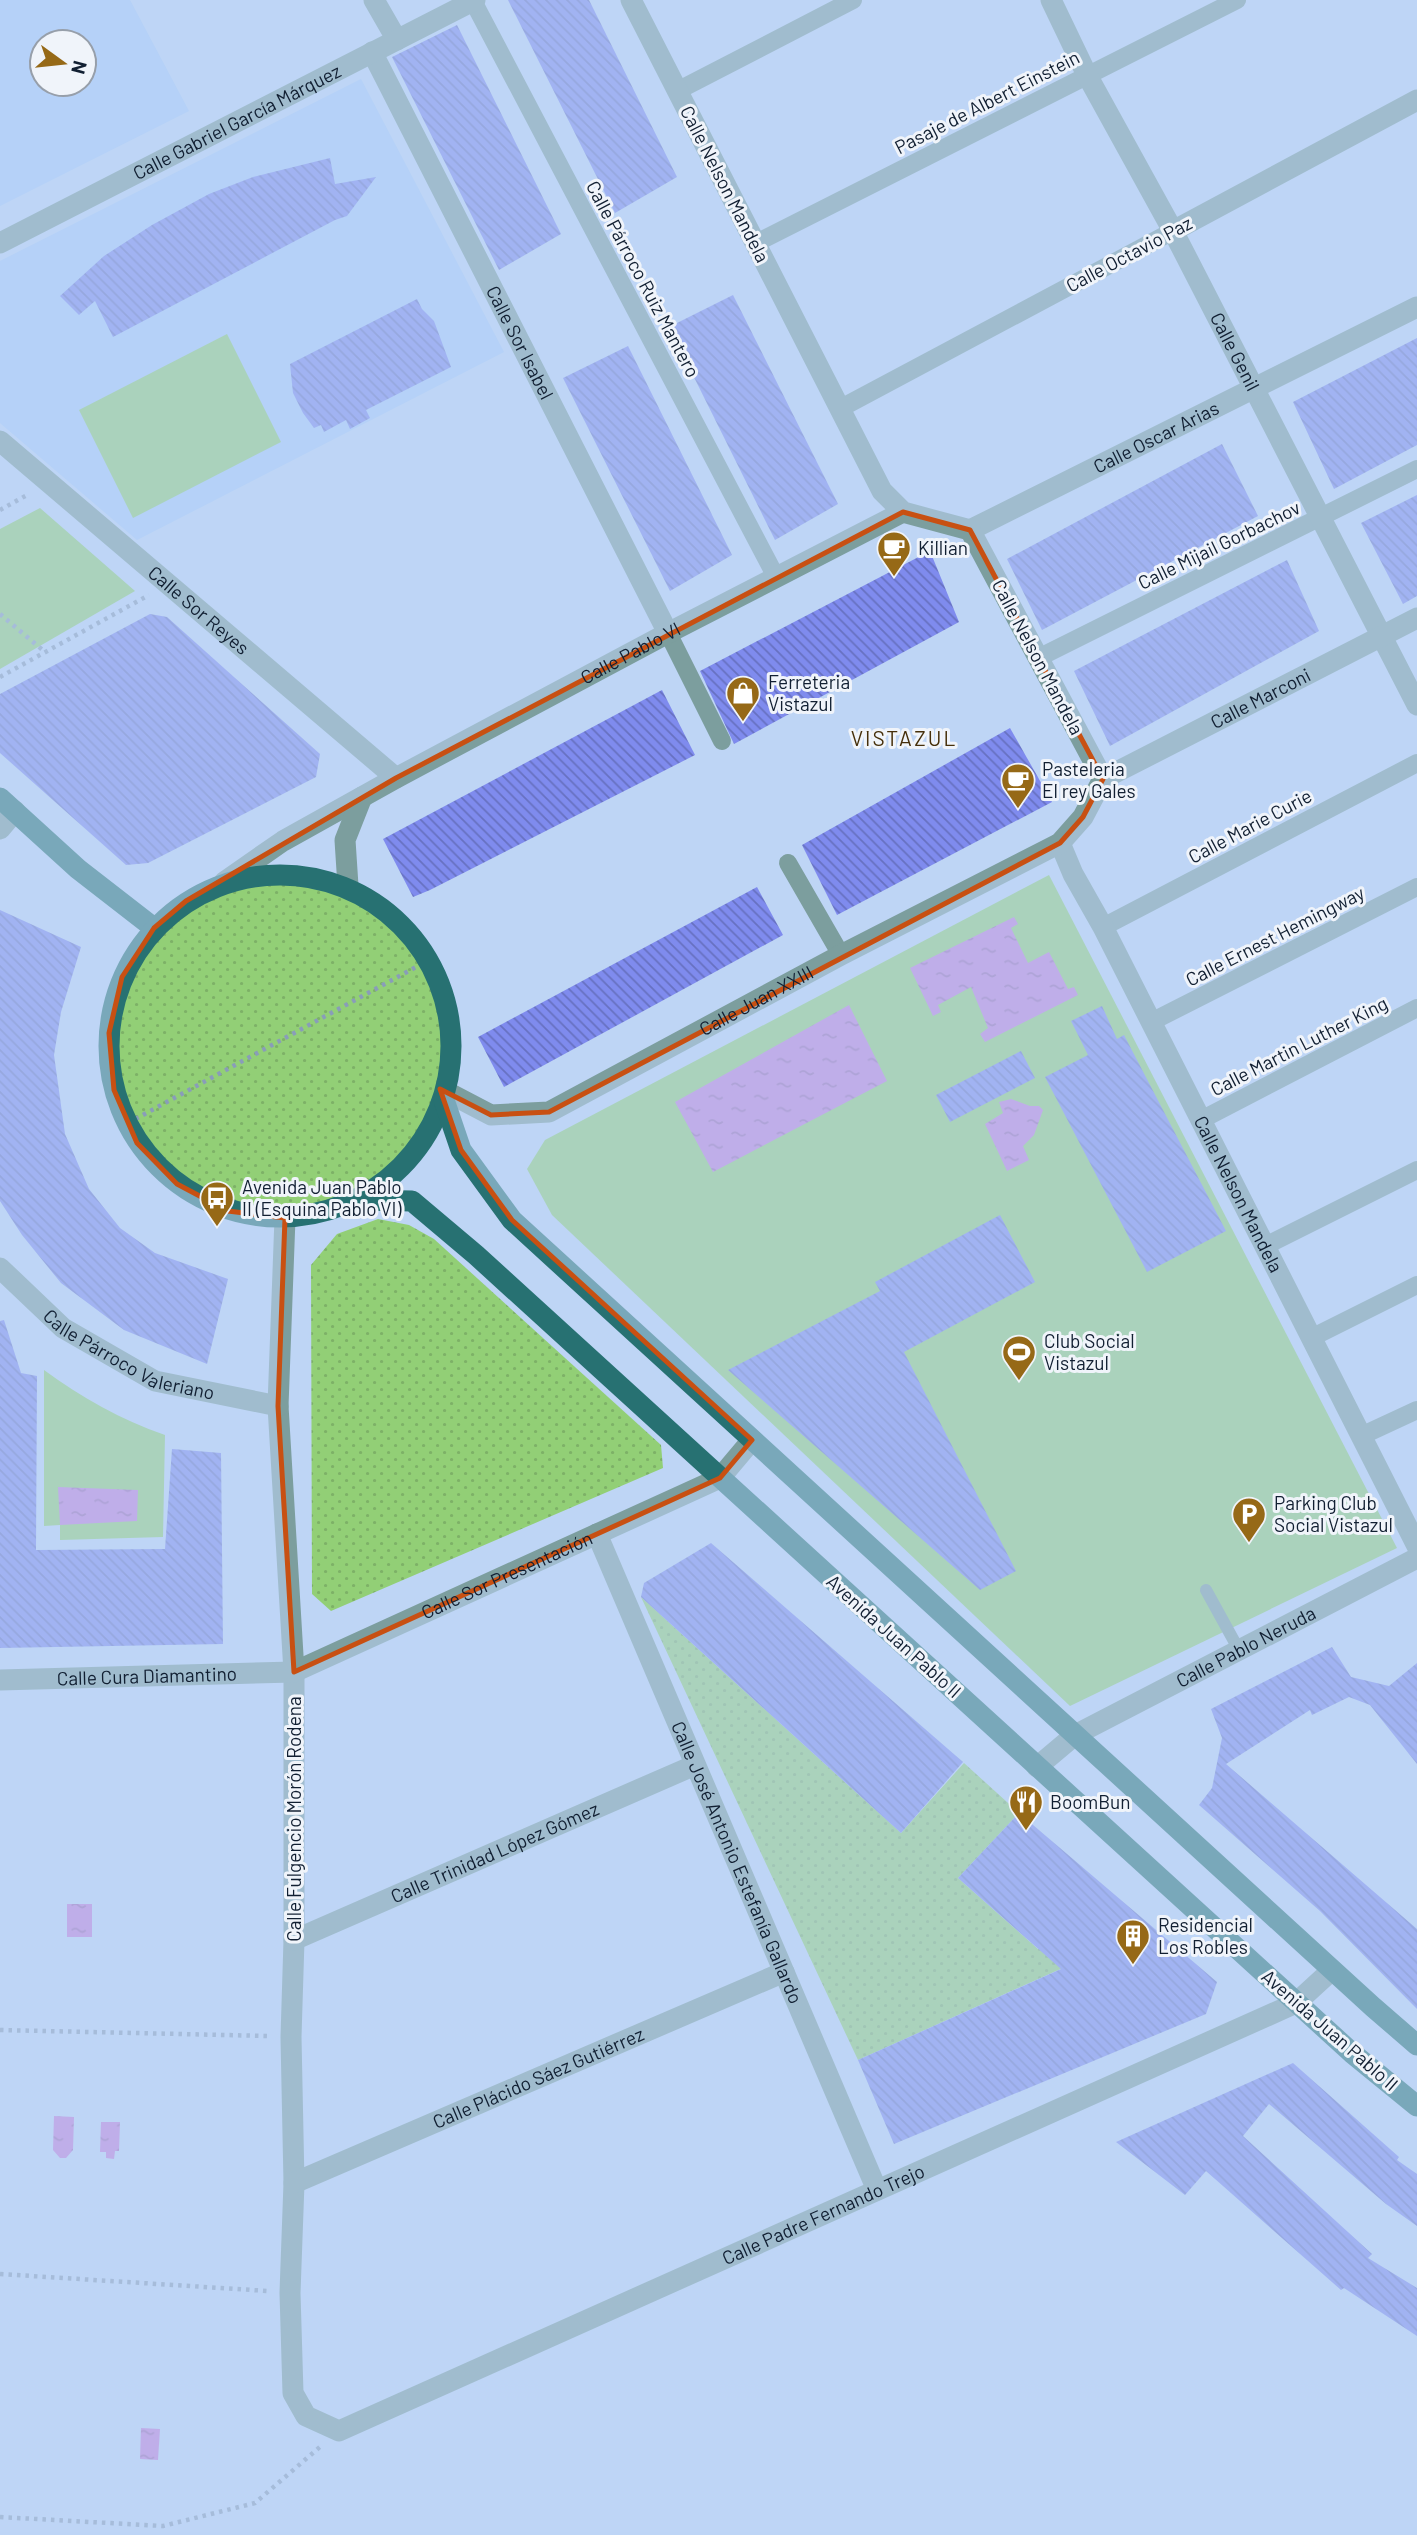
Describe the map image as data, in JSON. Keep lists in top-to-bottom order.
{
  "streets": {
    "main road": ["Avenida Juan Pablo II"],
    "street": [
      "Pasaje de Albert Einstein",
      "Calle Gabriel García Márquez",
      "Calle Nelson Mandela",
      "Calle Octavio Paz",
      "Calle Párroco Ruiz Mantero",
      "Calle Sor Isabel",
      "Calle Genil",
      "Calle Oscar Arias",
      "Calle Mijail Gorbachov",
      "Calle Sor Reyes",
      "Calle Pablo VI",
      "Calle Marconi",
      "Calle Marie Curie",
      "Calle Ernest Hemingway",
      "Calle Juan XXIII",
      "Calle Martin Luther King",
      "Calle Párroco Valeriano",
      "Calle Sor Presentación",
      "Calle Pablo Neruda",
      "Calle Cura Diamantino",
      "Calle Fulgencio Morón Rodena",
      "Calle Trinidad López Gómez",
      "Calle José Antonio Estefanía Gallardo",
      "Calle Plácido Sáez Gutiérrez",
      "Calle Padre Fernando Trejo"
    ]
  },
  "crossings": [
    ["Pasaje de Albert Einstein", "Calle Nelson Mandela"],
    ["Pasaje de Albert Einstein", "Calle Genil"],
    ["Calle Gabriel García Márquez", "Calle Párroco Ruiz Mantero"],
    ["Calle Gabriel García Márquez", "Calle Sor Isabel"],
    ["Calle Nelson Mandela", "Calle Octavio Paz"],
    ["Calle Nelson Mandela", "Calle Oscar Arias"],
    ["Calle Nelson Mandela", "Calle Mijail Gorbachov"],
    ["Calle Nelson Mandela", "Calle Pablo VI"],
    ["Calle Nelson Mandela", "Calle Marconi"],
    ["Calle Nelson Mandela", "Calle Marie Curie"],
    ["Calle Nelson Mandela", "Calle Ernest Hemingway"],
    ["Calle Nelson Mandela", "Calle Juan XXIII"],
    ["Calle Nelson Mandela", "Calle Martin Luther King"],
    ["Calle Octavio Paz", "Calle Genil"],
    ["Calle Párroco Ruiz Mantero", "Calle Pablo VI"],
    ["Calle Sor Isabel", "Calle Pablo VI"],
    ["Calle Genil", "Calle Oscar Arias"],
    ["Calle Genil", "Calle Mijail Gorbachov"],
    ["Calle Genil", "Calle Marconi"],
    ["Calle Sor Reyes", "Calle Pablo VI"],
    ["Calle Párroco Valeriano", "Calle Fulgencio Morón Rodena"],
    ["Calle Sor Presentación", "Avenida Juan Pablo II"],
    ["Calle Sor Presentación", "Calle Cura Diamantino"],
    ["Calle Sor Presentación", "Calle Fulgencio Morón Rodena"],
    ["Calle Sor Presentación", "Calle José Antonio Estefanía Gallardo"],
    ["Avenida Juan Pablo II", "Calle Pablo Neruda"],
    ["Avenida Juan Pablo II", "Calle Padre Fernando Trejo"],
    ["Calle Cura Diamantino", "Calle Fulgencio Morón Rodena"],
    ["Calle Fulgencio Morón Rodena", "Calle Trinidad López Gómez"],
    ["Calle Fulgencio Morón Rodena", "Calle Plácido Sáez Gutiérrez"],
    ["Calle Fulgencio Morón Rodena", "Calle Padre Fernando Trejo"],
    ["Calle Trinidad López Gómez", "Calle José Antonio Estefanía Gallardo"],
    ["Calle José Antonio Estefanía Gallardo", "Calle Plácido Sáez Gutiérrez"],
    ["Calle José Antonio Estefanía Gallardo", "Calle Padre Fernando Trejo"]
  ],
  "districts": ["VISTAZUL"],
  "places": {
    "cafe": ["Killian", "Pasteleria El rey Gales"],
    "shop": ["Ferreteria Vistazul"],
    "bus stop": ["Avenida Juan Pablo II (Esquina Pablo VI)"],
    "sports": ["Club Social Vistazul"],
    "parking": ["Parking Club Social Vistazul"],
    "restaurant": ["BoomBun"],
    "building": ["Residencial Los Robles"]
  },
  "north": "right"
}
